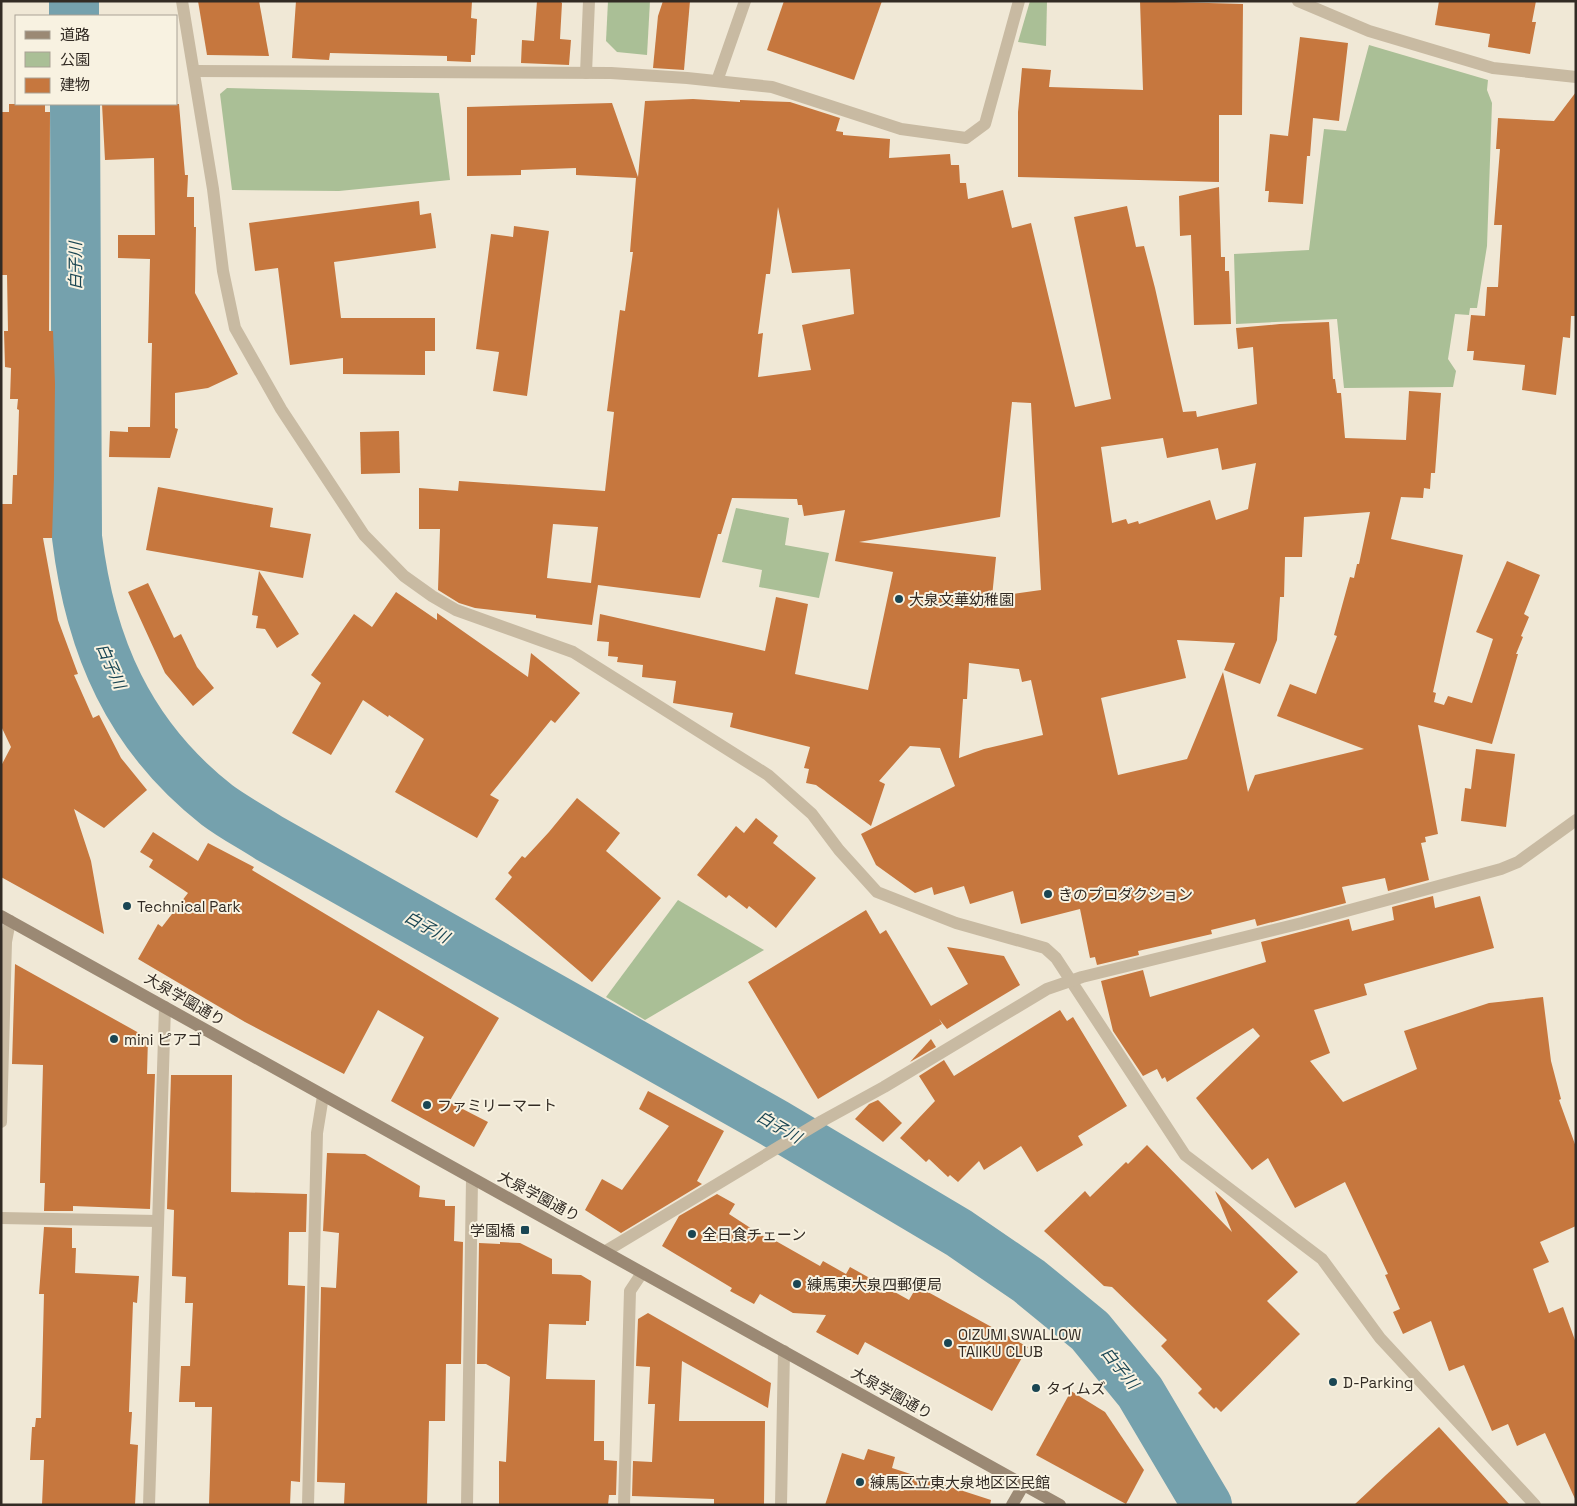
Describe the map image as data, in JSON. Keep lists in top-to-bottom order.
{
  "streets": {
    "street": ["大泉学園通り"]
  },
  "water": ["白子川"],
  "places": {
    "other": [
      "大泉文華幼稚園",
      "きのプロダクション",
      "Technical Park",
      "mini ピアゴ",
      "ファミリーマート",
      "全日食チェーン",
      "練馬東大泉四郵便局",
      "OIZUMI SWALLOW TAIIKU CLUB",
      "D-Parking",
      "タイムズ",
      "練馬区立東大泉地区区民館"
    ],
    "transit": ["学園橋"]
  },
  "legend": ["道路", "公園", "建物"]
}
